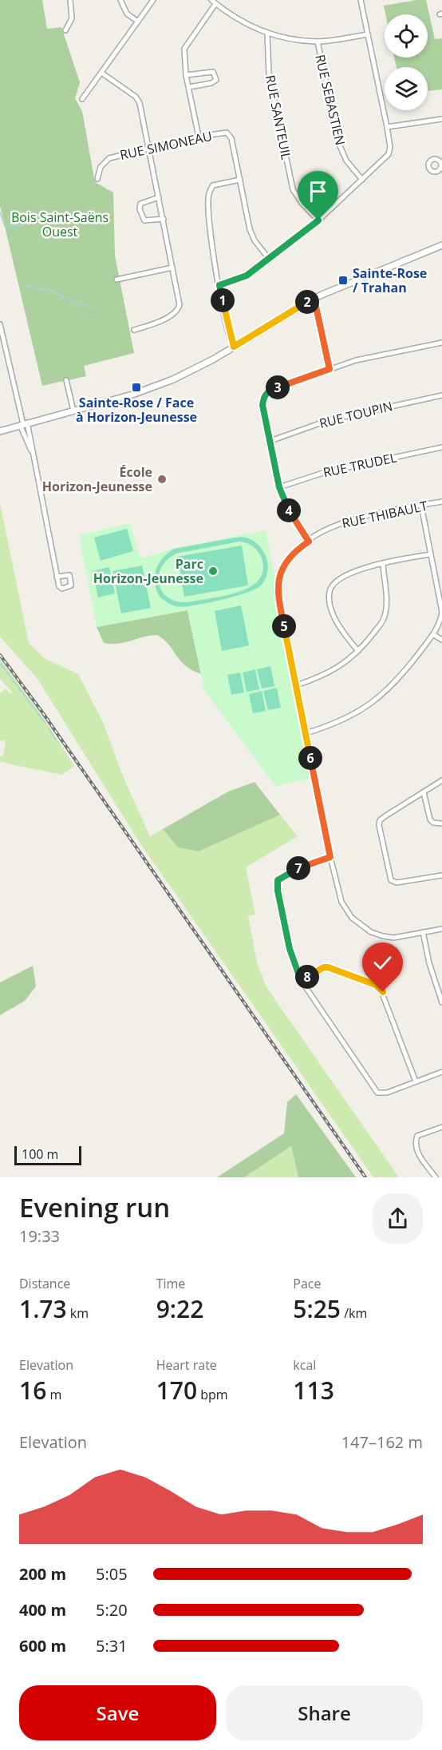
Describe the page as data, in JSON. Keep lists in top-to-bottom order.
{
  "streets": {
    "street": [
      "RUE SEBASTIEN",
      "RUE SANTEUIL",
      "RUE SIMONEAU",
      "RUE TOUPIN",
      "RUE TRUDEL",
      "RUE THIBAULT"
    ]
  },
  "parks": ["Bois Saint-Saëns Ouest"],
  "places": {
    "transit": ["Sainte-Rose / Trahan", "Sainte-Rose / Face à Horizon-Jeunesse"],
    "other": ["École Horizon-Jeunesse", "Parc Horizon-Jeunesse"]
  },
  "scale_bar": "100 m",
  "page": {
    "pins": [
      "1",
      "2",
      "3",
      "4",
      "5",
      "6",
      "7",
      "8"
    ],
    "scale": "100 m",
    "heading": ["Evening run", "19:33"],
    "stats": [
      ["Distance", "1.73 km"],
      ["Time", "9:22"],
      ["Pace", "5:25 /km"],
      ["Elevation", "16 m"],
      ["Heart rate", "170 bpm"],
      ["kcal", "113"]
    ],
    "chart": ["Elevation", "147–162 m"],
    "list": [
      {
        "name": "200 m",
        "note": "5:05"
      },
      {
        "name": "400 m",
        "note": "5:20"
      },
      {
        "name": "600 m",
        "note": "5:31"
      }
    ],
    "buttons": ["Save", "Share"]
  }
}
